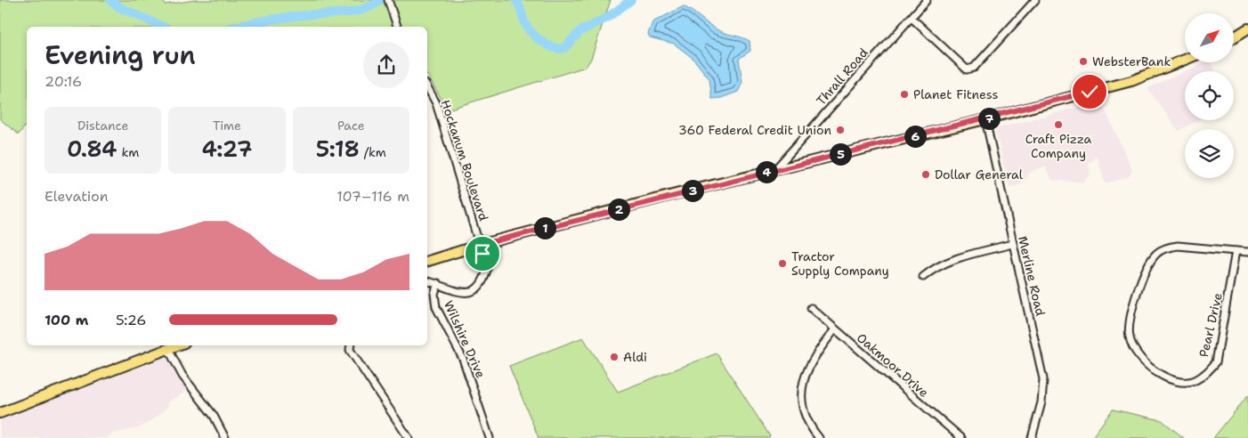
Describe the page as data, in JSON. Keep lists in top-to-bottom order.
{
  "streets": {
    "street": [
      "Thrall Road",
      "Hockanum Boulevard",
      "Merline Road",
      "Pearl Drive",
      "Wilshire Drive",
      "Oakmoor Drive"
    ]
  },
  "crossings": [
    ["Hockanum Boulevard", "Wilshire Drive"]
  ],
  "places": [
    "WebsterBank",
    "Planet Fitness",
    "Craft Pizza Company",
    "360 Federal Credit Union",
    "Dollar General",
    "Tractor Supply Company",
    "Aldi"
  ],
  "north": "top right",
  "page": {
    "heading": ["Evening run", "20:16"],
    "stats": [
      ["Distance", "0.84 km"],
      ["Time", "4:27"],
      ["Pace", "5:18 /km"]
    ],
    "pins": [
      "7",
      "6",
      "5",
      "4",
      "3",
      "2",
      "1"
    ],
    "chart": ["Elevation", "107–116 m"],
    "list": [
      {
        "name": "100 m",
        "note": "5:26"
      }
    ]
  }
}
